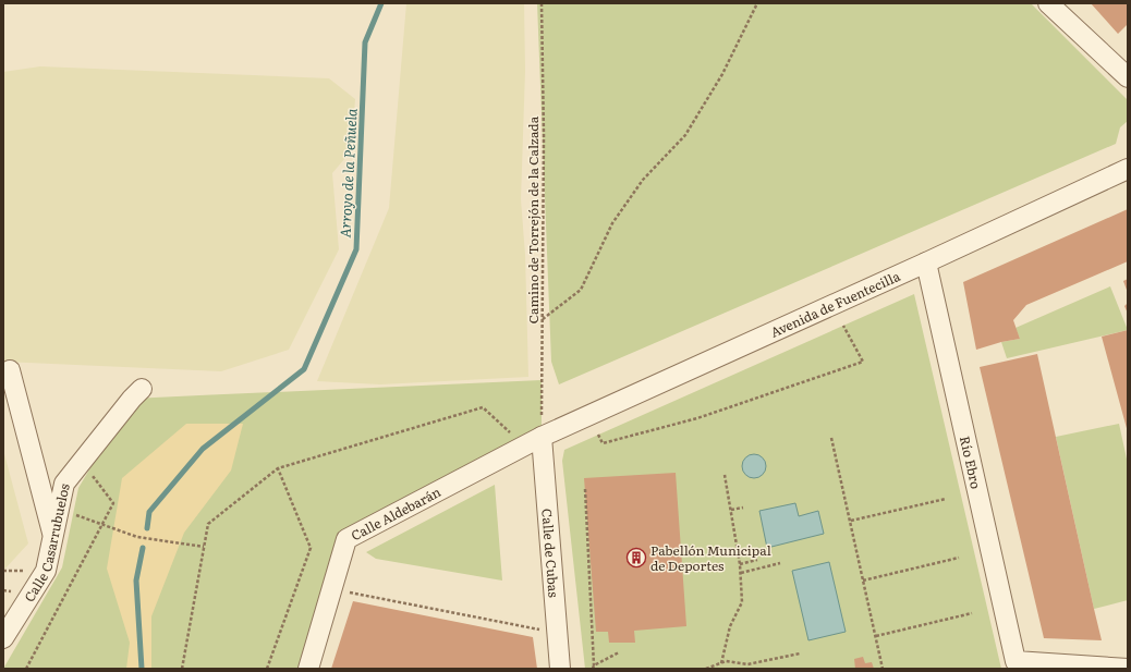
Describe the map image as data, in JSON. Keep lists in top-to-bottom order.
{
  "streets": {
    "street": [
      "Avenida de Fuentecilla",
      "Río Ebro",
      "Calle Aldebarán",
      "Calle Casarrubuelos",
      "Calle de Cubas"
    ],
    "path": ["Camino de Torrejón de la Calzada"]
  },
  "crossings": [
    ["Camino de Torrejón de la Calzada", "Avenida de Fuentecilla"],
    ["Camino de Torrejón de la Calzada", "Calle Aldebarán"],
    ["Camino de Torrejón de la Calzada", "Calle de Cubas"],
    ["Avenida de Fuentecilla", "Río Ebro"],
    ["Avenida de Fuentecilla", "Calle Aldebarán"],
    ["Avenida de Fuentecilla", "Calle de Cubas"],
    ["Calle Aldebarán", "Calle de Cubas"]
  ],
  "water": ["Arroyo de la Peñuela"],
  "places": {
    "building": ["Pabellón Municipal de Deportes"]
  }
}
